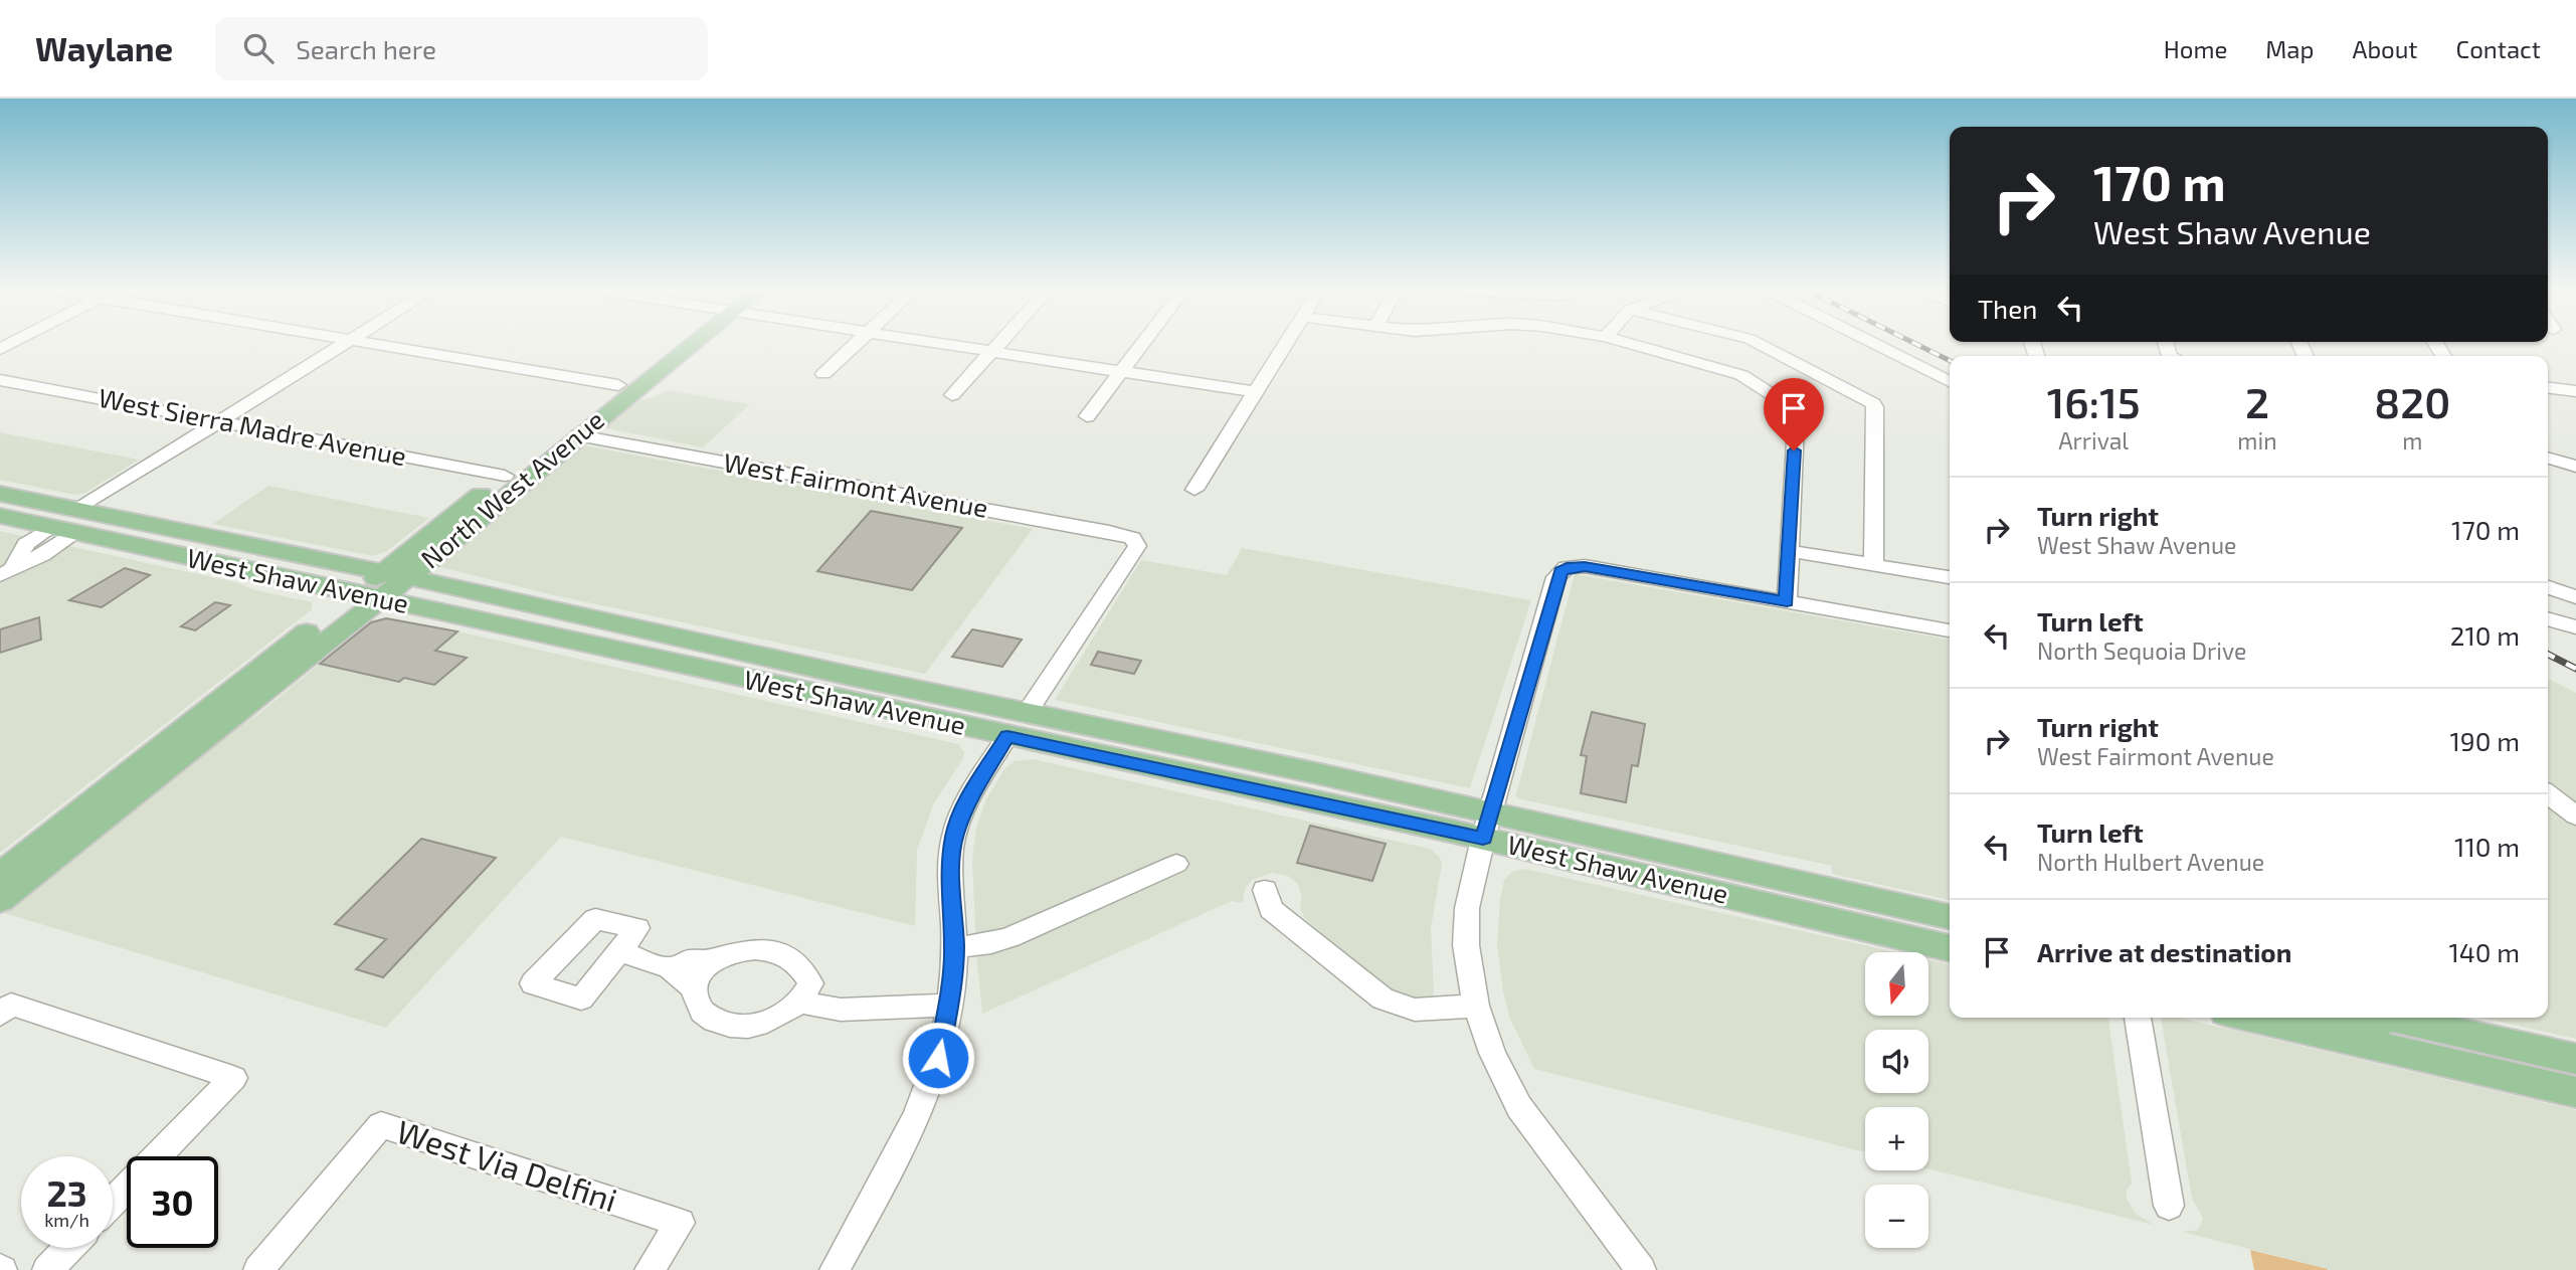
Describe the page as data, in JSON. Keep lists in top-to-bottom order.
{
  "streets": {
    "main road": ["North West Avenue", "West Shaw Avenue"],
    "street": ["West Sierra Madre Avenue", "West Fairmont Avenue", "West Via Delfini"]
  },
  "crossings": [
    ["West Sierra Madre Avenue", "North West Avenue"],
    ["West Fairmont Avenue", "North West Avenue"],
    ["West Fairmont Avenue", "West Shaw Avenue"],
    ["North West Avenue", "West Shaw Avenue"]
  ],
  "north": "bottom",
  "page": {
    "header": "Waylane",
    "search": "Search here",
    "nav": [
      "Home",
      "Map",
      "About",
      "Contact"
    ],
    "turn": ["170 m", "West Shaw Avenue"],
    "then": "Then",
    "eta": [
      "16:15",
      "Arrival",
      "2",
      "min",
      "820",
      "m"
    ],
    "list": [
      {
        "name": "Turn right",
        "note": "West Shaw Avenue",
        "value": "170 m"
      },
      {
        "name": "Turn left",
        "note": "North Sequoia Drive",
        "value": "210 m"
      },
      {
        "name": "Turn right",
        "note": "West Fairmont Avenue",
        "value": "190 m"
      },
      {
        "name": "Turn left",
        "note": "North Hulbert Avenue",
        "value": "110 m"
      },
      {
        "name": "Arrive at destination",
        "value": "140 m"
      }
    ],
    "map_buttons": ["+", "−"],
    "speed": "23 km/h",
    "limit": "30"
  }
}
